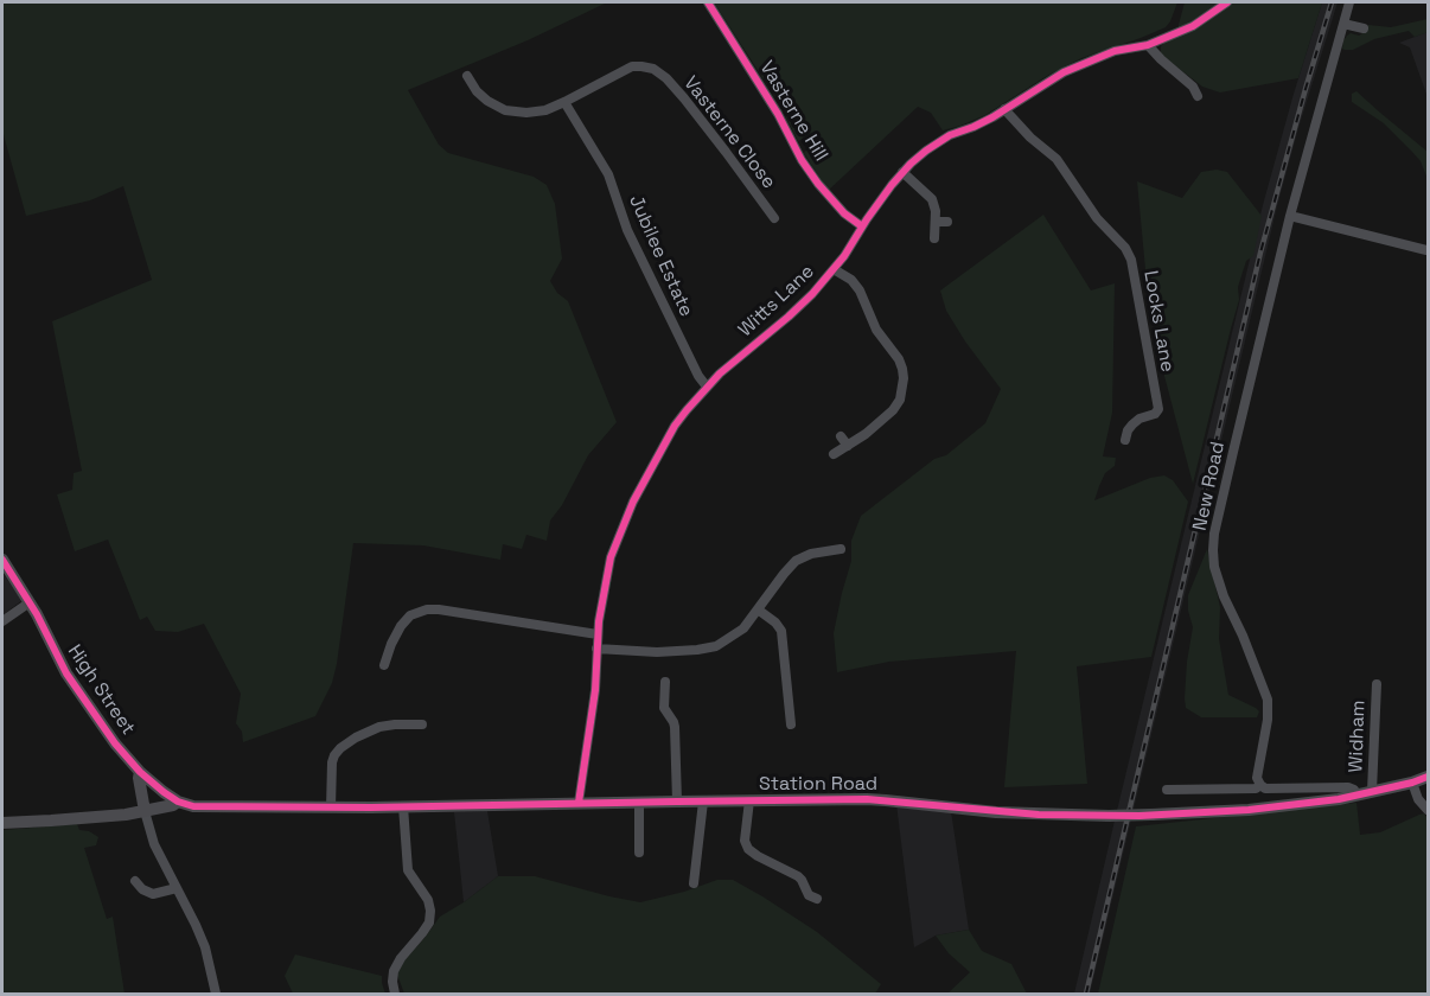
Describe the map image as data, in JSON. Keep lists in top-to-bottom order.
{
  "streets": {
    "street": [
      "Vasterne Hill",
      "Vasterne Close",
      "Jubilee Estate",
      "Witts Lane",
      "Locks Lane",
      "New Road",
      "High Street",
      "Widham",
      "Station Road"
    ]
  },
  "crossings": [
    ["Vasterne Hill", "Witts Lane"],
    ["Vasterne Close", "Jubilee Estate"],
    ["Jubilee Estate", "Witts Lane"],
    ["Witts Lane", "Locks Lane"],
    ["Witts Lane", "Station Road"],
    ["High Street", "Station Road"],
    ["Widham", "Station Road"]
  ]
}
